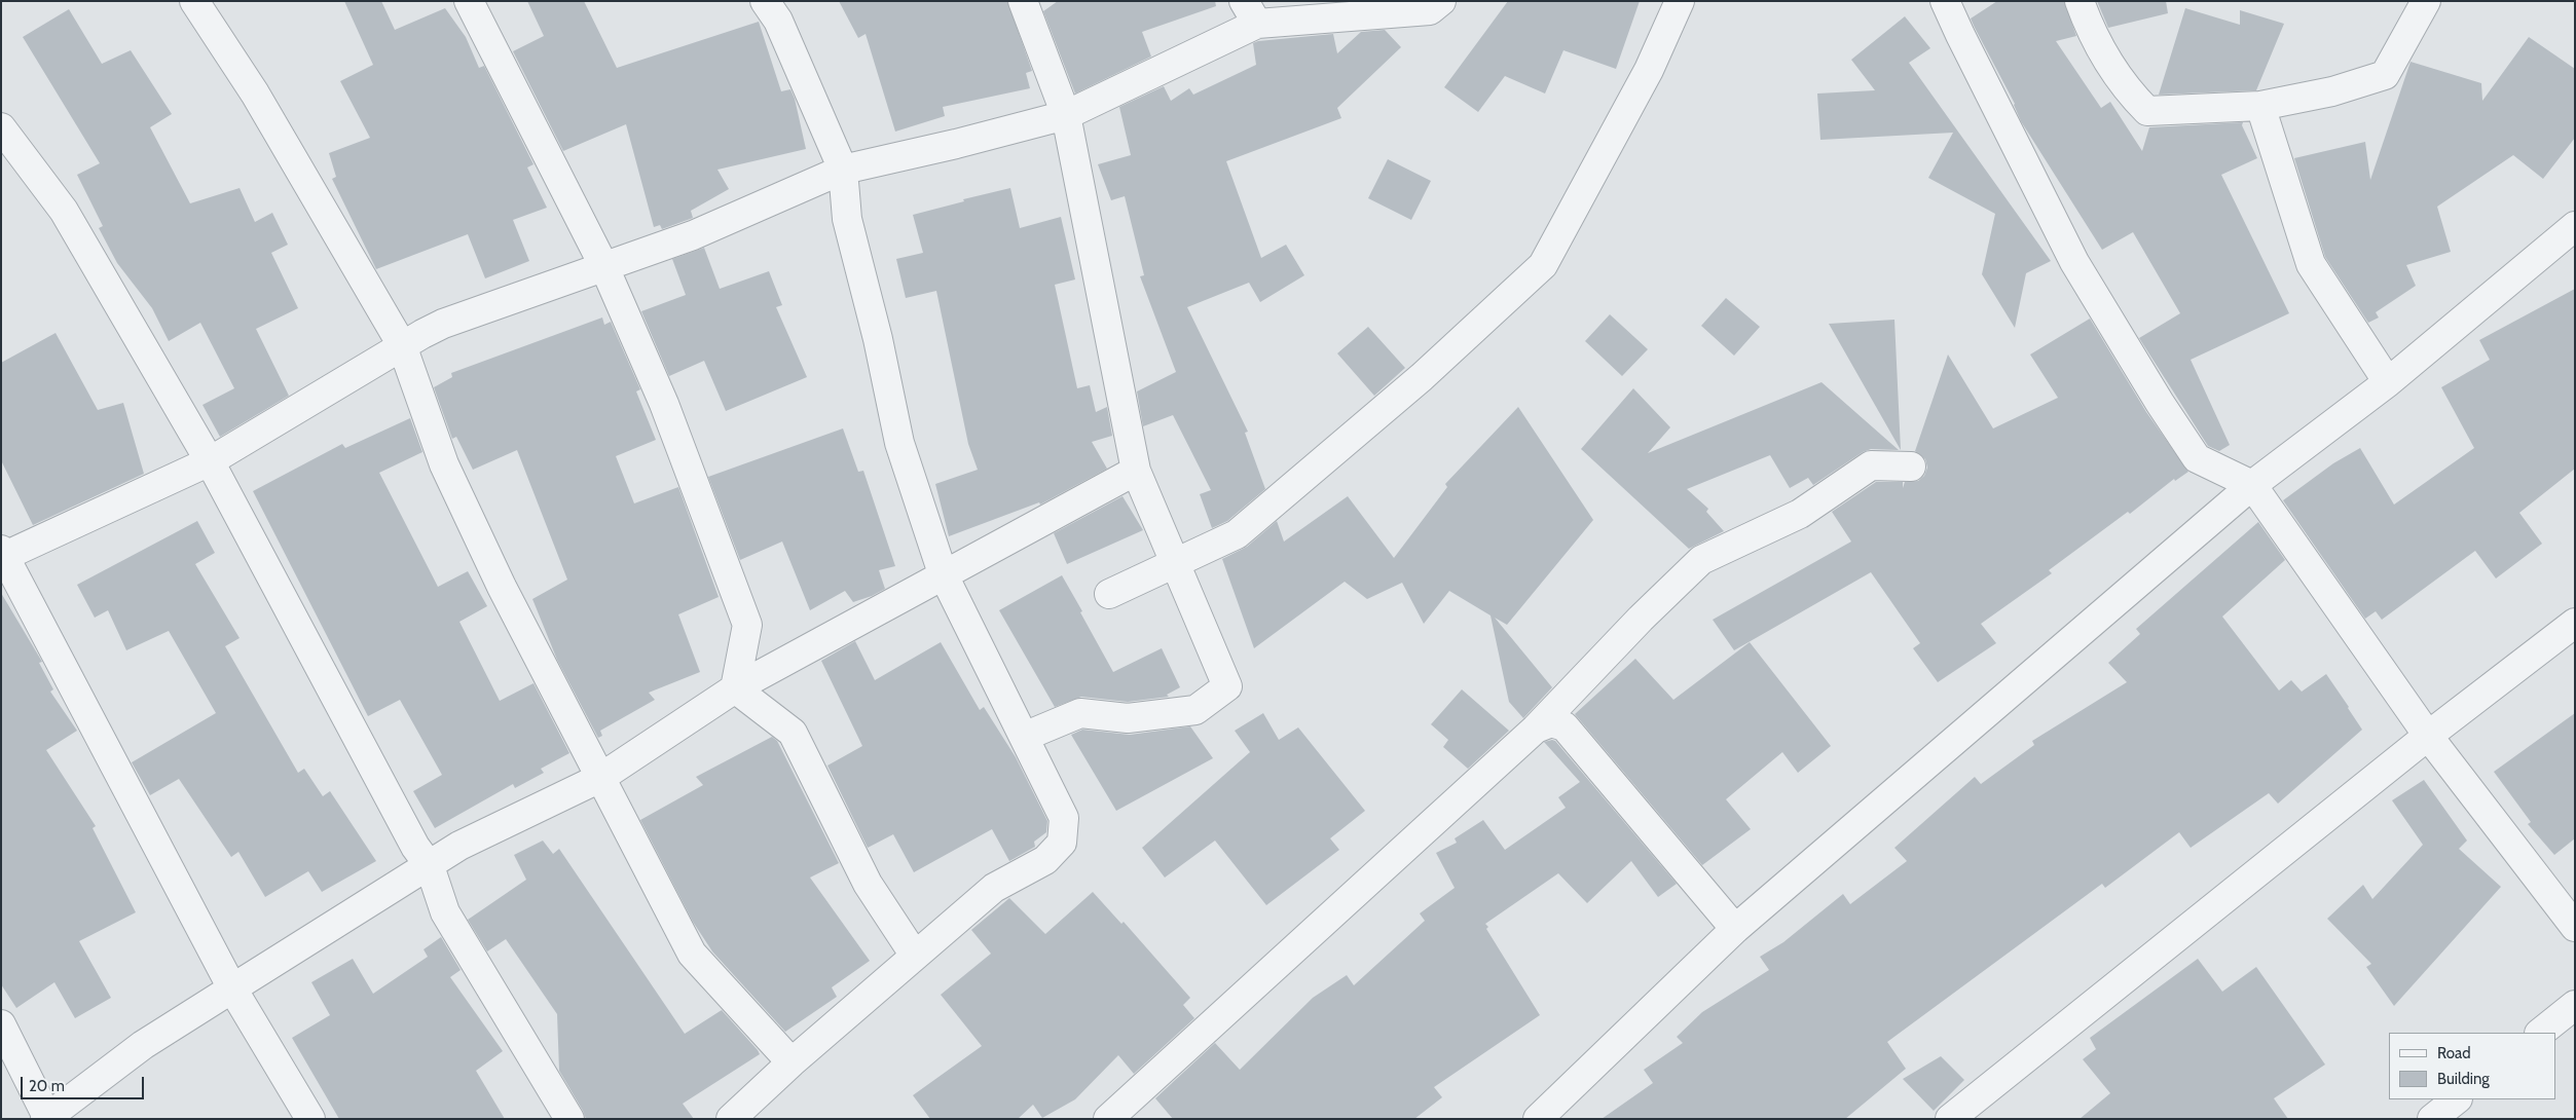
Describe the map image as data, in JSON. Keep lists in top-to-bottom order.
{
  "legend": ["Road", "Building"],
  "scale_bar": "20 m"
}
